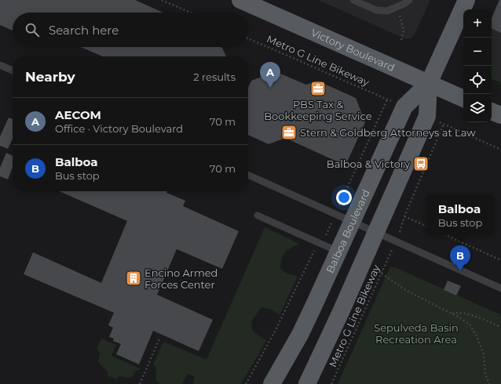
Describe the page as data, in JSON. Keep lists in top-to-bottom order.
{
  "streets": {
    "main road": ["Victory Boulevard", "Balboa Boulevard"],
    "path": ["Metro G Line Bikeway"]
  },
  "crossings": [
    ["Victory Boulevard", "Balboa Boulevard"]
  ],
  "parks": ["Sepulveda Basin Recreation Area"],
  "places": {
    "office": ["PBS Tax & Bookkeeping Service", "Stern & Goldberg Attorneys at Law"],
    "bus stop": ["Balboa & Victory"],
    "building": ["Encino Armed Forces Center"]
  },
  "page": {
    "map_buttons": ["+", "−"],
    "search": "Search here",
    "heading": ["Nearby", "2 results"],
    "pins": ["A", "B"],
    "list": [
      {
        "mark": "A",
        "name": "AECOM",
        "note": "Office · Victory Boulevard",
        "value": "70 m"
      },
      {
        "mark": "B",
        "name": "Balboa",
        "note": "Bus stop",
        "value": "70 m"
      }
    ],
    "popup": ["Balboa", "Bus stop"]
  }
}
